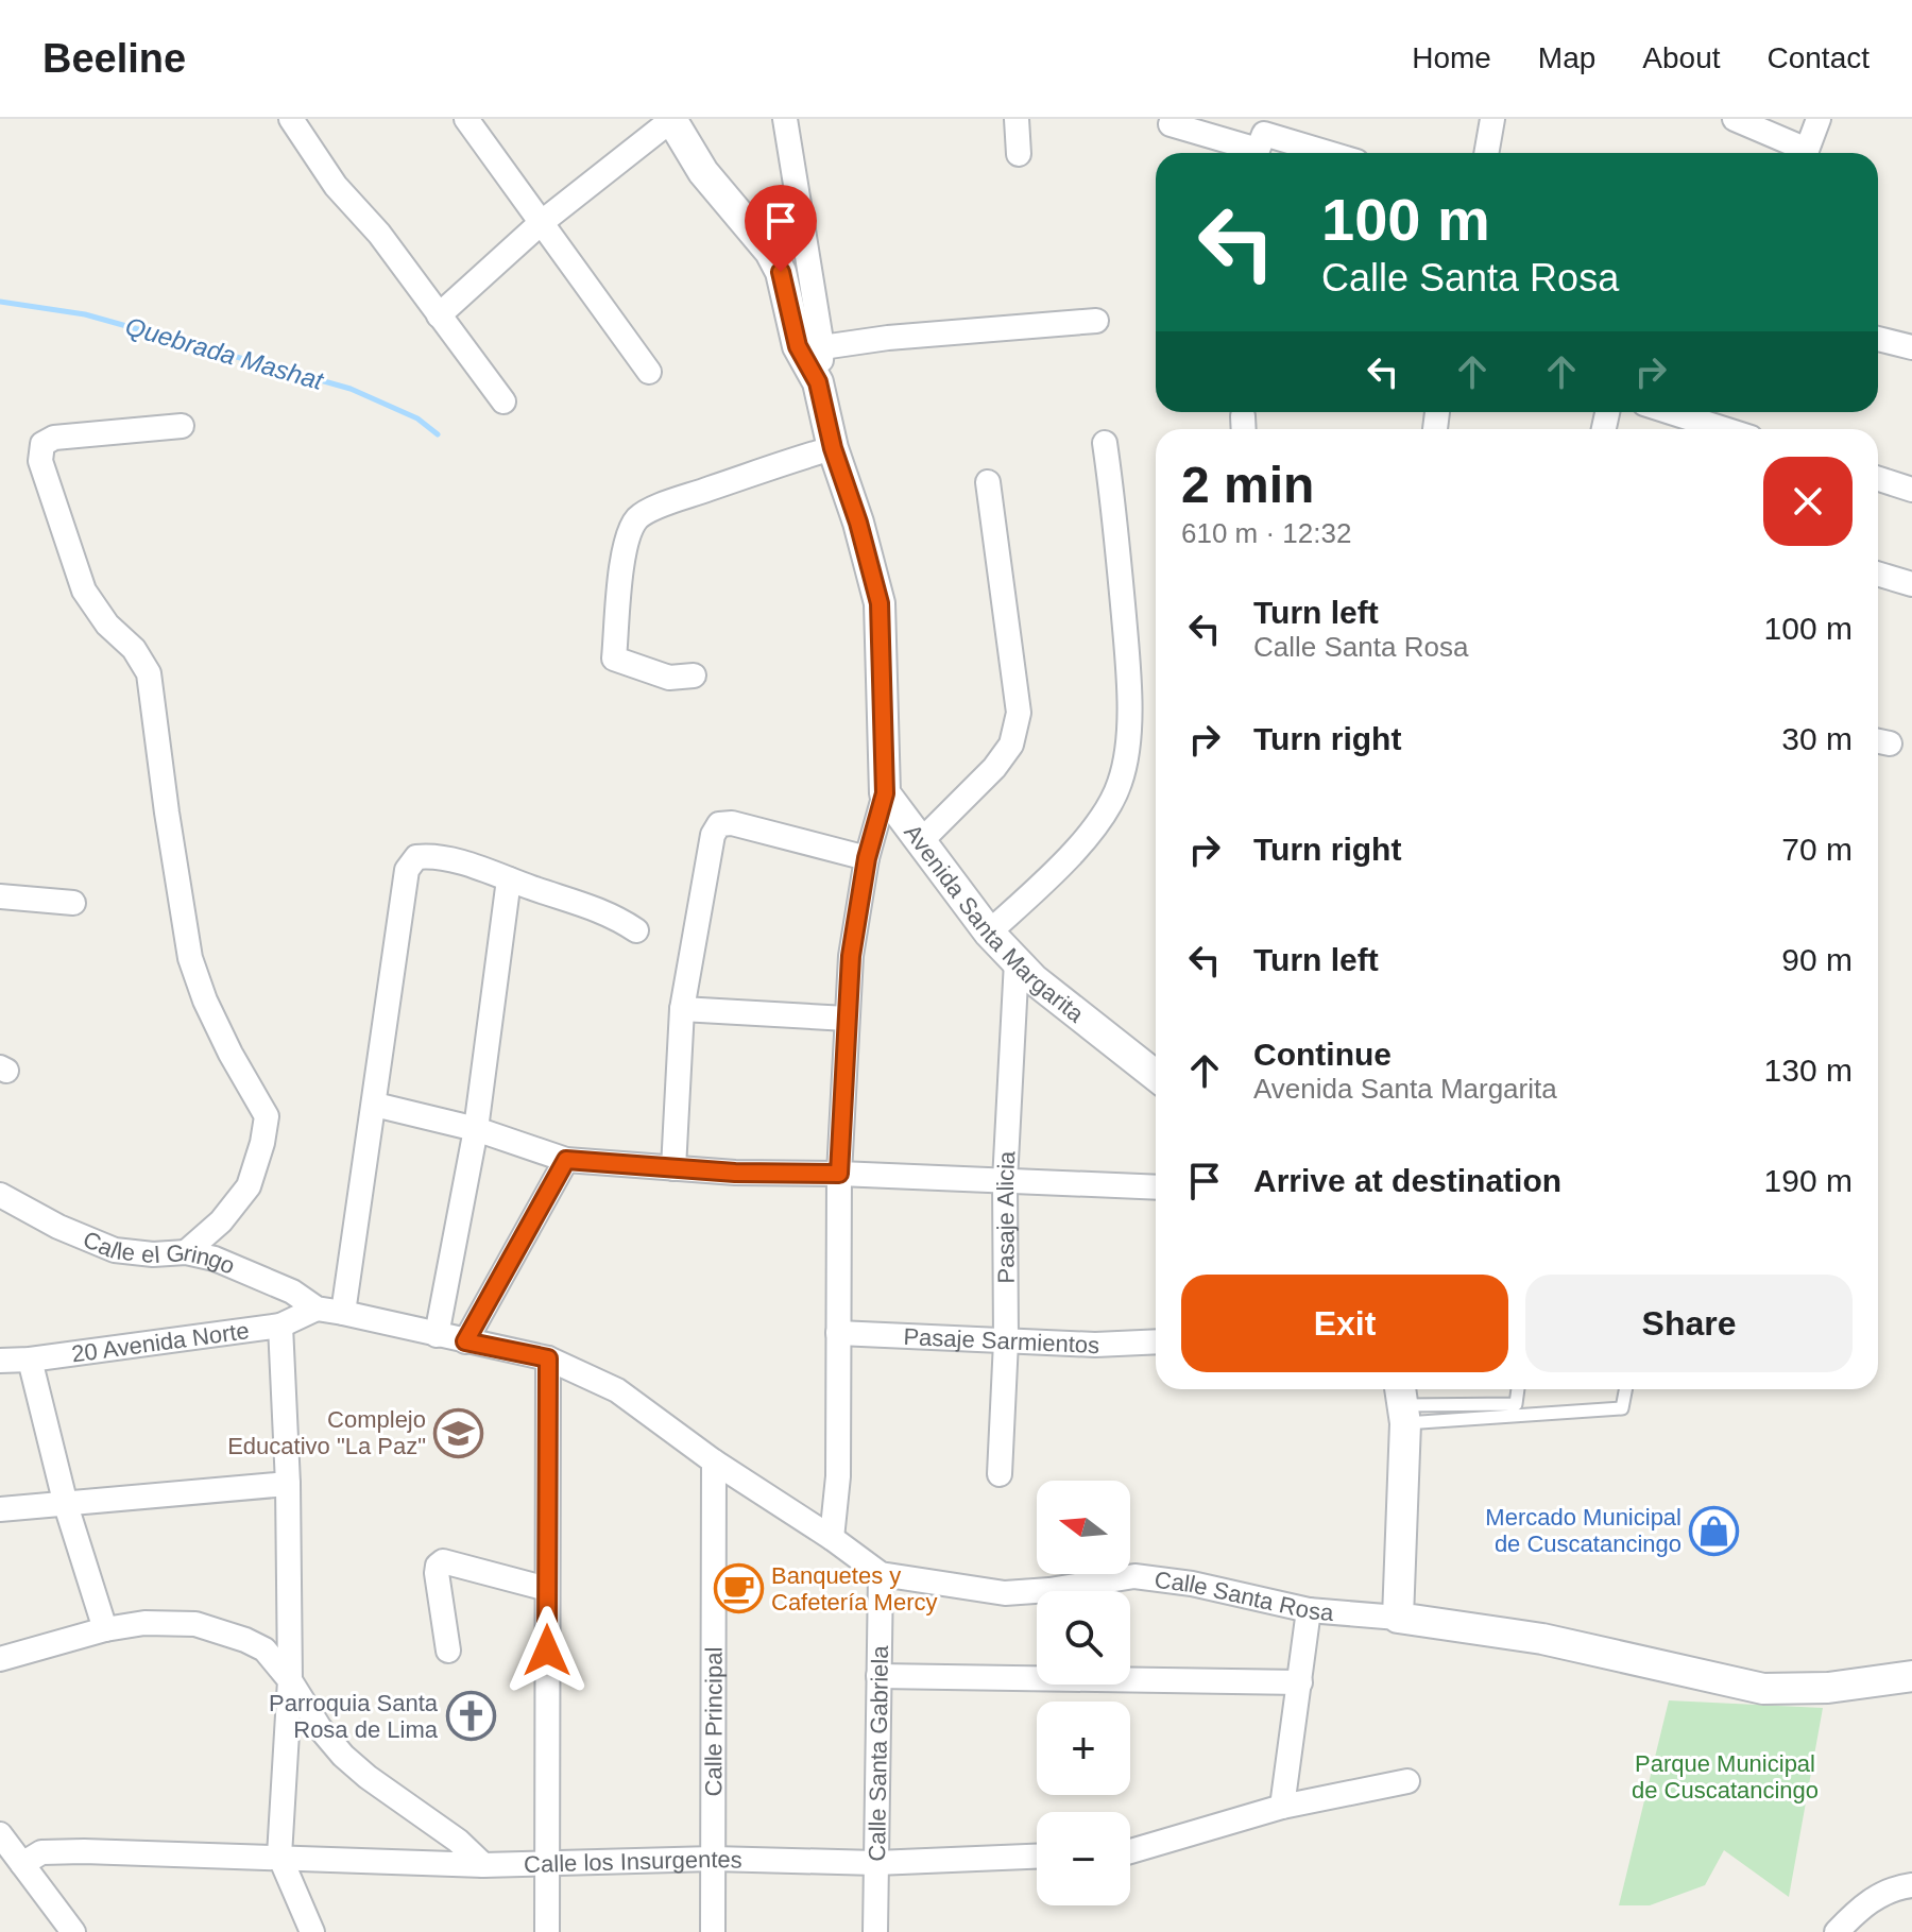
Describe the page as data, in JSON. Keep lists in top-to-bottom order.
{
  "streets": {
    "street": [
      "Avenida Santa Margarita",
      "Pasaje Alicia",
      "Calle el Gringo",
      "Pasaje Sarmientos",
      "20 Avenida Norte",
      "Calle Santa Rosa",
      "Calle Principal",
      "Calle Santa Gabriela",
      "Calle los Insurgentes"
    ]
  },
  "crossings": [
    ["Avenida Santa Margarita", "Pasaje Alicia"],
    ["Pasaje Alicia", "Pasaje Sarmientos"],
    ["Calle el Gringo", "20 Avenida Norte"],
    ["Calle el Gringo", "Calle Santa Rosa"],
    ["20 Avenida Norte", "Calle Santa Rosa"],
    ["Calle Santa Rosa", "Calle Principal"],
    ["Calle Santa Rosa", "Calle Santa Gabriela"],
    ["Calle Principal", "Calle los Insurgentes"],
    ["Calle Santa Gabriela", "Calle los Insurgentes"]
  ],
  "water": ["Quebrada Mashat"],
  "parks": ["Parque Municipal de Cuscatancingo"],
  "places": {
    "school or university": ["Complejo Educativo \"La Paz\""],
    "shop": ["Mercado Municipal de Cuscatancingo"],
    "cafe": ["Banquetes y Cafetería Mercy"],
    "church": ["Parroquia Santa Rosa de Lima"]
  },
  "north": "left",
  "page": {
    "header": "Beeline",
    "nav": [
      "Home",
      "Map",
      "About",
      "Contact"
    ],
    "turn": ["100 m", "Calle Santa Rosa"],
    "heading": ["2 min", "610 m · 12:32"],
    "list": [
      {
        "name": "Turn left",
        "note": "Calle Santa Rosa",
        "value": "100 m"
      },
      {
        "name": "Turn right",
        "value": "30 m"
      },
      {
        "name": "Turn right",
        "value": "70 m"
      },
      {
        "name": "Turn left",
        "value": "90 m"
      },
      {
        "name": "Continue",
        "note": "Avenida Santa Margarita",
        "value": "130 m"
      },
      {
        "name": "Arrive at destination",
        "value": "190 m"
      }
    ],
    "buttons": ["Exit", "Share"],
    "map_buttons": ["+", "−"]
  }
}
